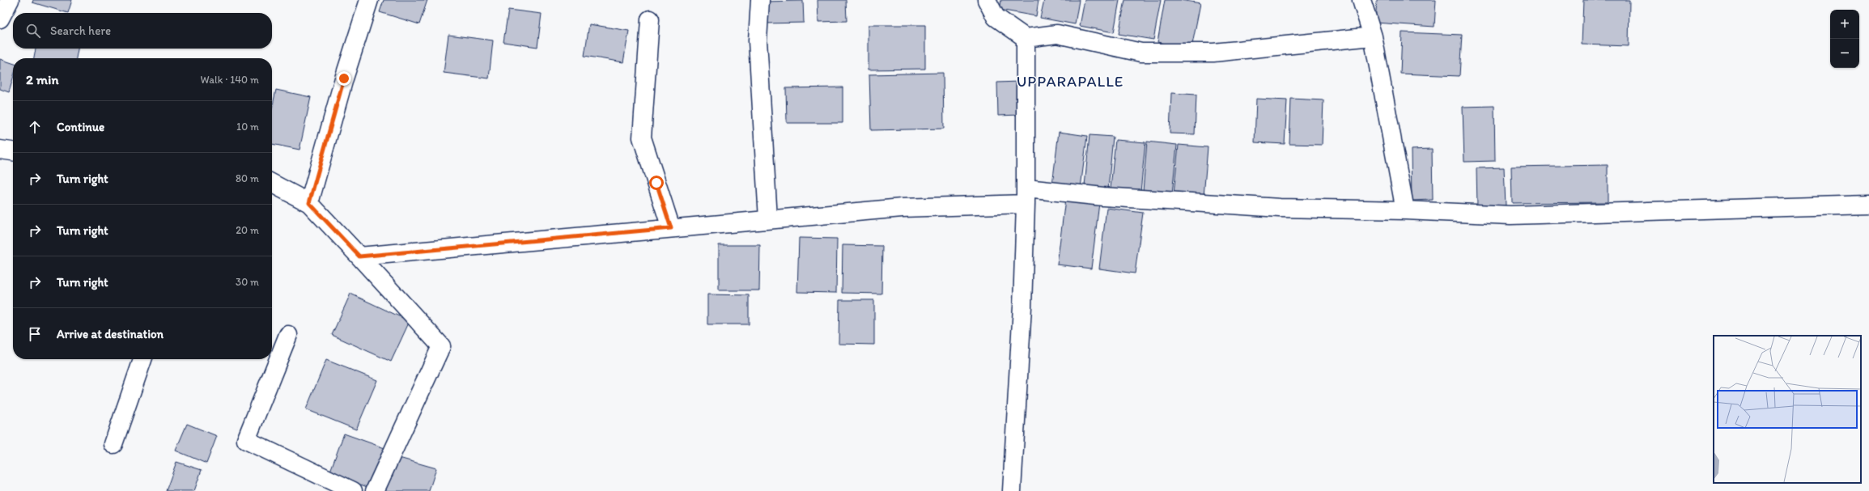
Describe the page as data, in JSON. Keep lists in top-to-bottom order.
{
  "districts": ["UPPARAPALLE"],
  "page": {
    "map_buttons": ["+", "−"],
    "search": "Search here",
    "heading": ["2 min", "Walk · 140 m"],
    "list": [
      ["Continue", "10 m"],
      ["Turn right", "80 m"],
      ["Turn right", "20 m"],
      ["Turn right", "30 m"],
      "Arrive at destination"
    ]
  }
}
